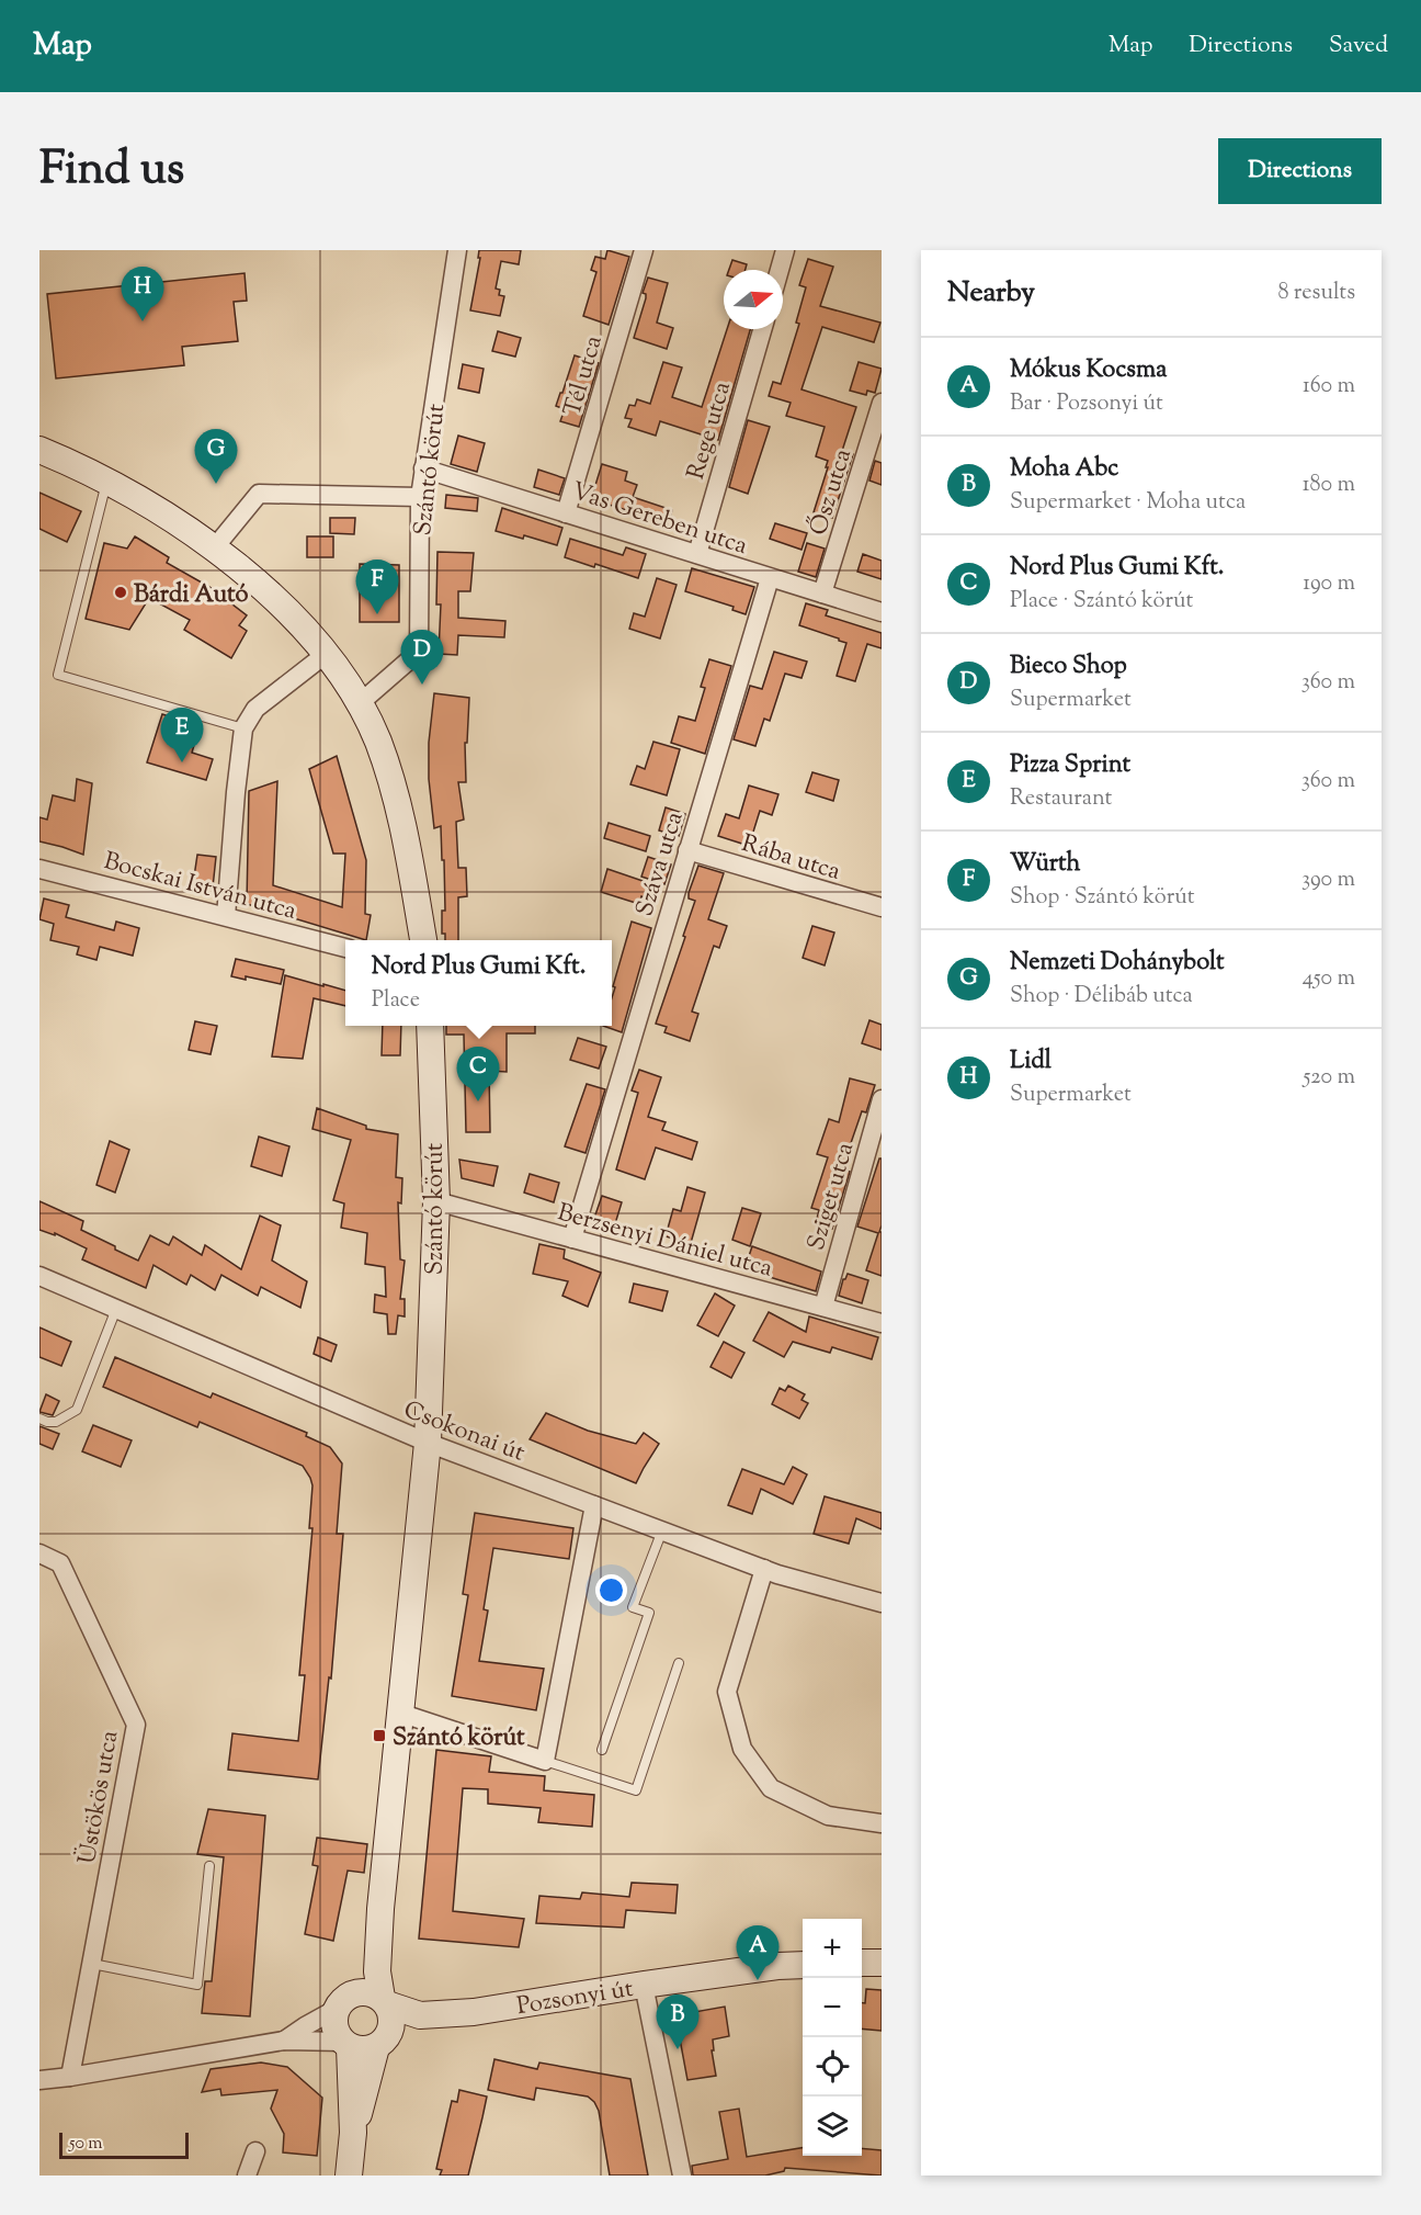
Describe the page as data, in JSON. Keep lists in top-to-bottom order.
{
  "streets": {
    "street": [
      "Tél utca",
      "Rege utca",
      "Szántó körút",
      "Ősz utca",
      "Vas Gereben utca",
      "Rába utca",
      "Száva utca",
      "Bocskai István utca",
      "Sziget utca",
      "Berzsenyi Dániel utca",
      "Csokonai út",
      "Üstökös utca",
      "Pozsonyi út"
    ]
  },
  "crossings": [
    ["Tél utca", "Vas Gereben utca"],
    ["Rege utca", "Vas Gereben utca"],
    ["Szántó körút", "Vas Gereben utca"],
    ["Szántó körút", "Berzsenyi Dániel utca"],
    ["Szántó körút", "Csokonai út"],
    ["Szántó körút", "Pozsonyi út"],
    ["Ősz utca", "Vas Gereben utca"],
    ["Vas Gereben utca", "Száva utca"],
    ["Rába utca", "Száva utca"],
    ["Száva utca", "Berzsenyi Dániel utca"],
    ["Sziget utca", "Berzsenyi Dániel utca"]
  ],
  "places": {
    "other": ["Bárdi Autó"],
    "transit": ["Szántó körút"]
  },
  "scale_bar": "50 m",
  "north": "right",
  "page": {
    "header": "Map",
    "nav": ["Map", "Directions", "Saved"],
    "title": "Find us",
    "buttons": "Directions",
    "heading": ["Nearby", "8 results"],
    "pins": [
      "H",
      "G",
      "F",
      "D",
      "E",
      "C",
      "A",
      "B"
    ],
    "list": [
      {
        "mark": "A",
        "name": "Mókus Kocsma",
        "note": "Bar · Pozsonyi út",
        "value": "160 m"
      },
      {
        "mark": "B",
        "name": "Moha Abc",
        "note": "Supermarket · Moha utca",
        "value": "180 m"
      },
      {
        "mark": "C",
        "name": "Nord Plus Gumi Kft.",
        "note": "Place · Szántó körút",
        "value": "190 m"
      },
      {
        "mark": "D",
        "name": "Bieco Shop",
        "note": "Supermarket",
        "value": "360 m"
      },
      {
        "mark": "E",
        "name": "Pizza Sprint",
        "note": "Restaurant",
        "value": "360 m"
      },
      {
        "mark": "F",
        "name": "Würth",
        "note": "Shop · Szántó körút",
        "value": "390 m"
      },
      {
        "mark": "G",
        "name": "Nemzeti Dohánybolt",
        "note": "Shop · Délibáb utca",
        "value": "450 m"
      },
      {
        "mark": "H",
        "name": "Lidl",
        "note": "Supermarket",
        "value": "520 m"
      }
    ],
    "popup": ["Nord Plus Gumi Kft.", "Place"],
    "map_buttons": ["+", "−"],
    "scale": "50 m"
  }
}
